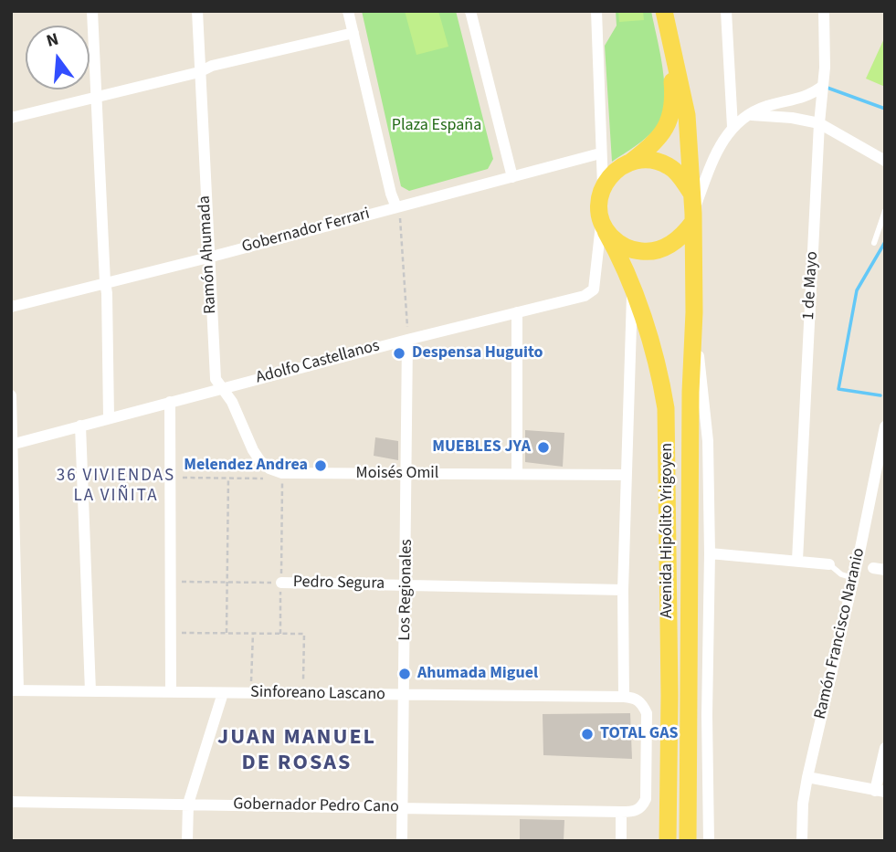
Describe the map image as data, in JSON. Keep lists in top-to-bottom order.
{
  "streets": {
    "main road": ["Avenida Hipólito Yrigoyen"],
    "street": [
      "Gobernador Ferrari",
      "Ramón Ahumada",
      "1 de Mayo",
      "Adolfo Castellanos",
      "Moisés Omil",
      "Pedro Segura",
      "Los Regionales",
      "Ramón Francisco Naranio",
      "Sinforeano Lascano",
      "Gobernador Pedro Cano"
    ]
  },
  "crossings": [
    ["Gobernador Ferrari", "Ramón Ahumada"],
    ["Ramón Ahumada", "Adolfo Castellanos"],
    ["Adolfo Castellanos", "Avenida Hipólito Yrigoyen"],
    ["Adolfo Castellanos", "Los Regionales"],
    ["Moisés Omil", "Los Regionales"],
    ["Pedro Segura", "Los Regionales"],
    ["Los Regionales", "Sinforeano Lascano"],
    ["Los Regionales", "Gobernador Pedro Cano"]
  ],
  "districts": ["36 VIVIENDAS LA VIÑITA", "JUAN MANUEL DE ROSAS"],
  "parks": ["Plaza España"],
  "places": [
    "Despensa Huguito",
    "MUEBLES JYA",
    "Melendez Andrea",
    "Ahumada Miguel",
    "TOTAL GAS"
  ],
  "north": "top"
}
